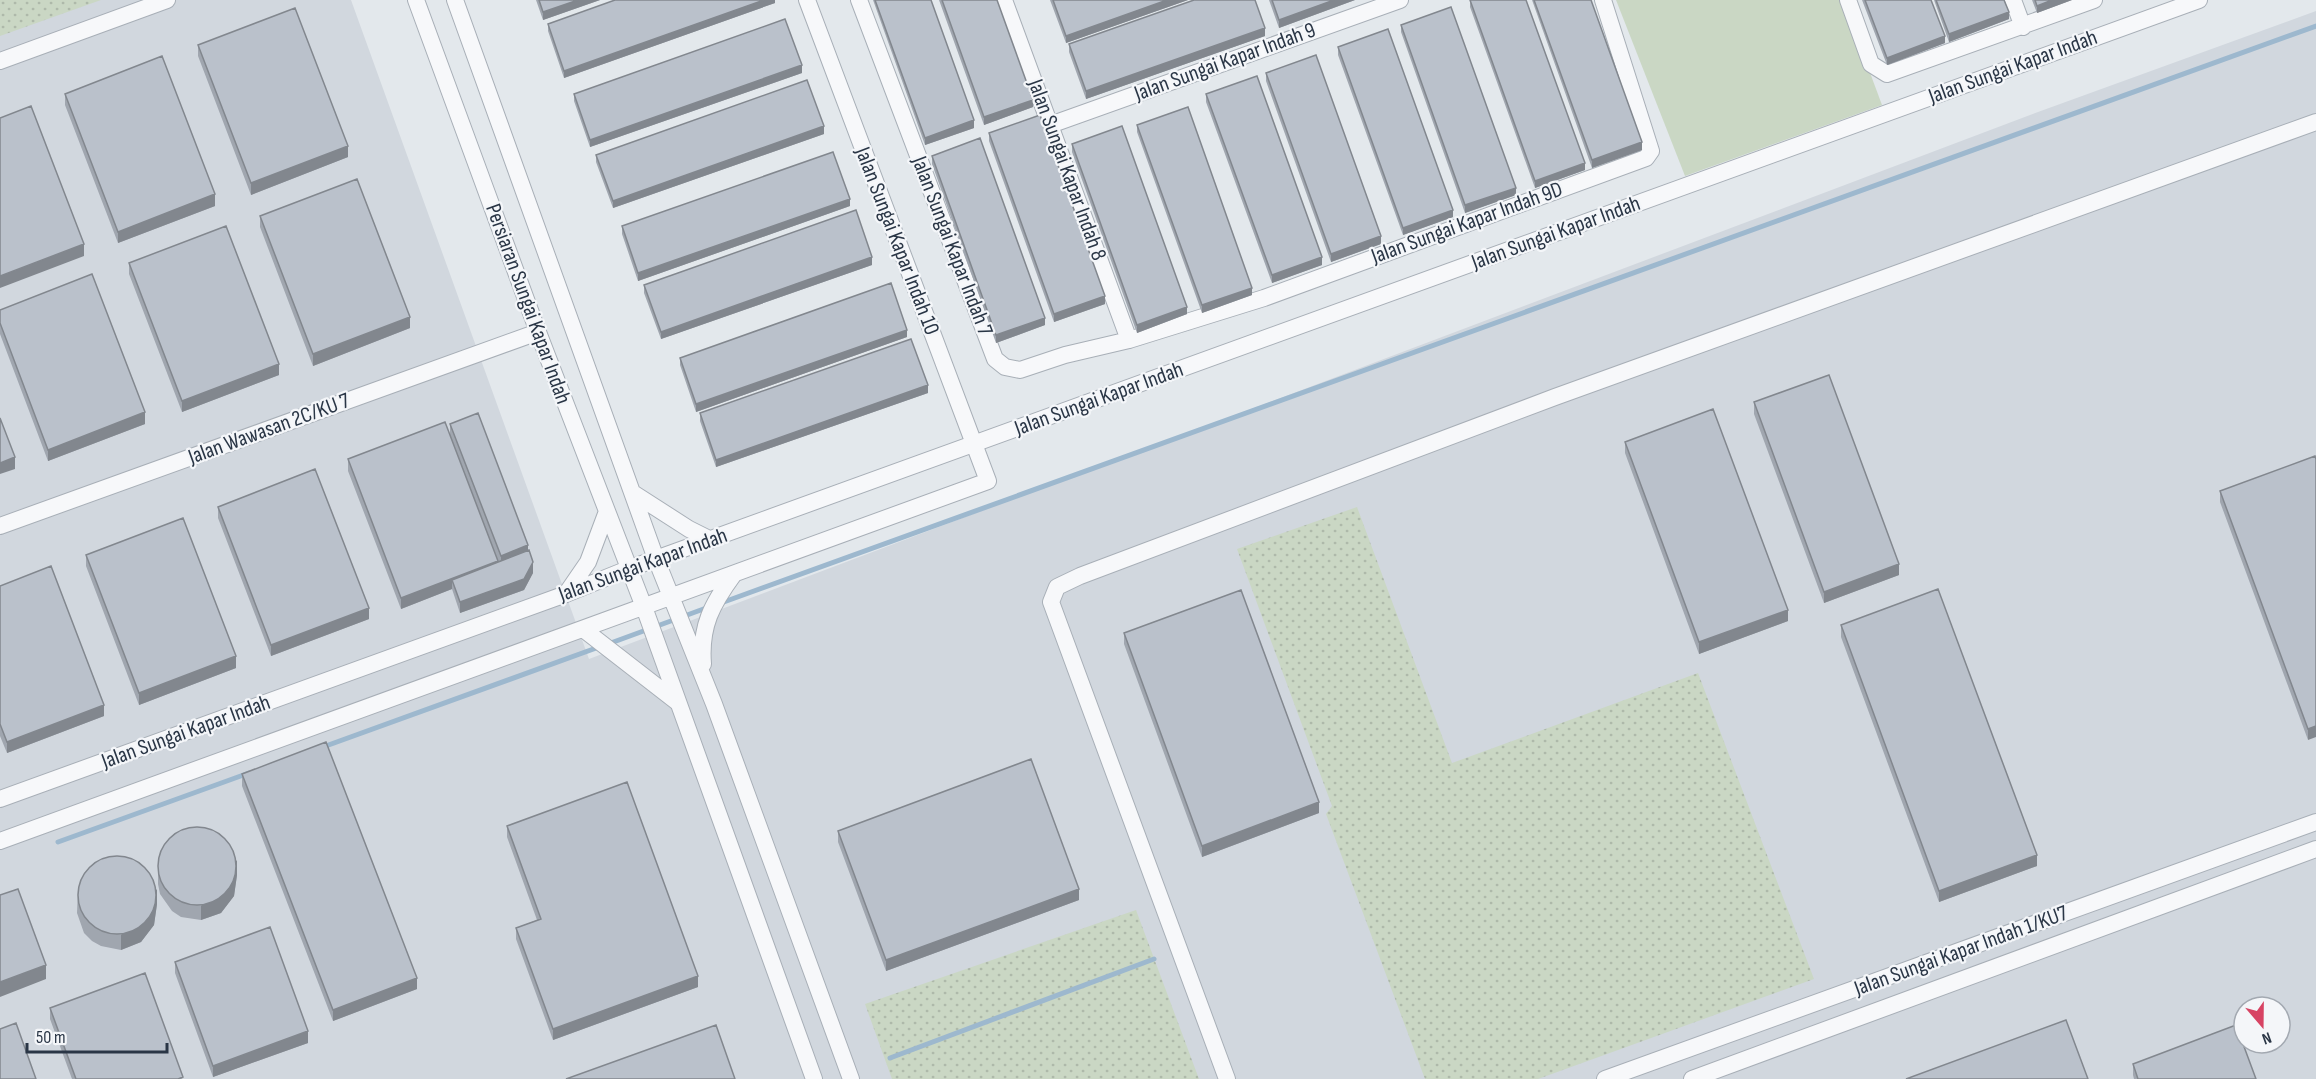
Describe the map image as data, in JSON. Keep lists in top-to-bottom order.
{
  "streets": {
    "street": [
      "Jalan Sungai Kapar Indah 9",
      "Jalan Sungai Kapar Indah",
      "Jalan Sungai Kapar Indah 8",
      "Jalan Sungai Kapar Indah 9D",
      "Jalan Sungai Kapar Indah 10",
      "Jalan Sungai Kapar Indah 7",
      "Persiaran Sungai Kapar Indah",
      "Jalan Wawasan 2C/KU 7",
      "Jalan Sungai Kapar Indah 1/KU7"
    ]
  },
  "crossings": [
    ["Jalan Sungai Kapar Indah 9", "Jalan Sungai Kapar Indah 8"],
    ["Jalan Sungai Kapar Indah", "Jalan Sungai Kapar Indah 10"],
    ["Jalan Sungai Kapar Indah", "Persiaran Sungai Kapar Indah"],
    ["Jalan Sungai Kapar Indah 8", "Jalan Sungai Kapar Indah 9D"],
    ["Jalan Sungai Kapar Indah 8", "Jalan Sungai Kapar Indah 7"],
    ["Jalan Sungai Kapar Indah 9D", "Jalan Sungai Kapar Indah 7"],
    ["Persiaran Sungai Kapar Indah", "Jalan Wawasan 2C/KU 7"]
  ],
  "scale_bar": "50 m",
  "north": "bottom"
}
